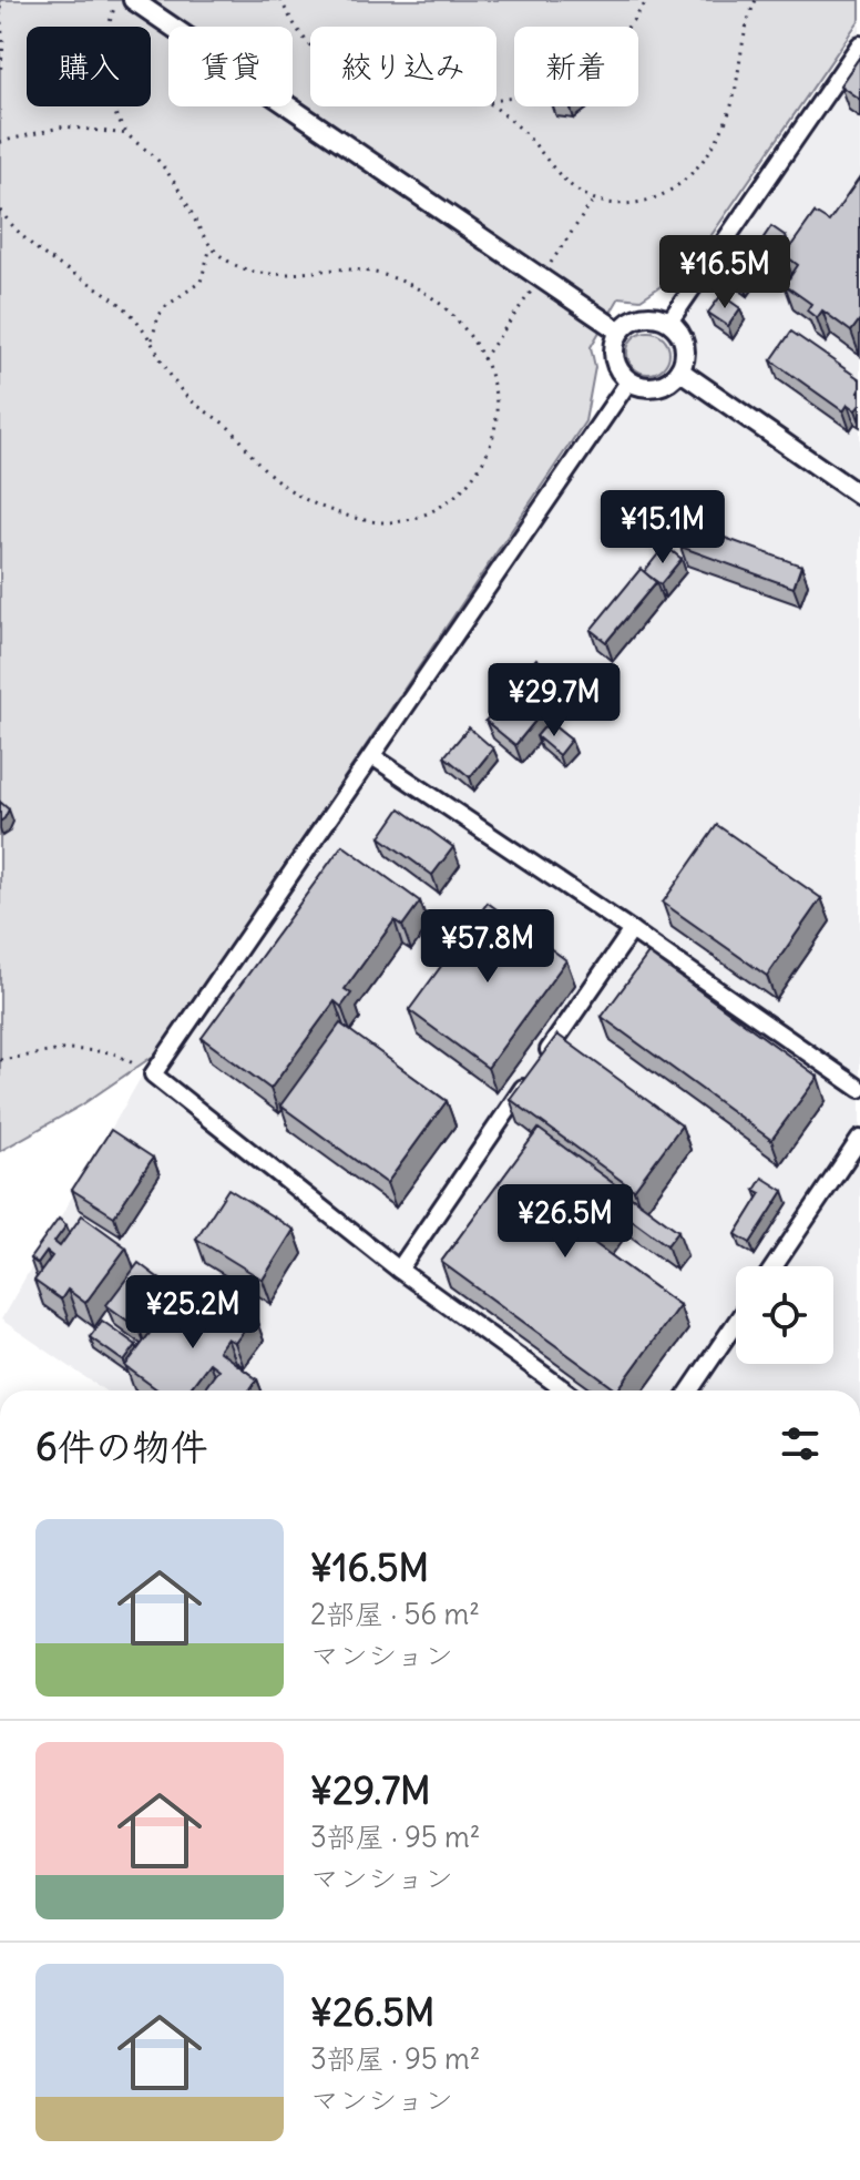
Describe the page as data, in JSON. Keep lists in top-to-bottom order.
{
  "page": {
    "chip": [
      "購入",
      "賃貸",
      "絞り込み",
      "新着"
    ],
    "price": [
      "¥16.5M",
      "¥15.1M",
      "¥29.7M",
      "¥57.8M",
      "¥26.5M",
      "¥25.2M"
    ],
    "heading": "6件の物件",
    "list": [
      {
        "name": "¥16.5M",
        "note": "2部屋 · 56 m² · マンション"
      },
      {
        "name": "¥29.7M",
        "note": "3部屋 · 95 m² · マンション"
      },
      {
        "name": "¥26.5M",
        "note": "3部屋 · 95 m² · マンション"
      }
    ]
  }
}
